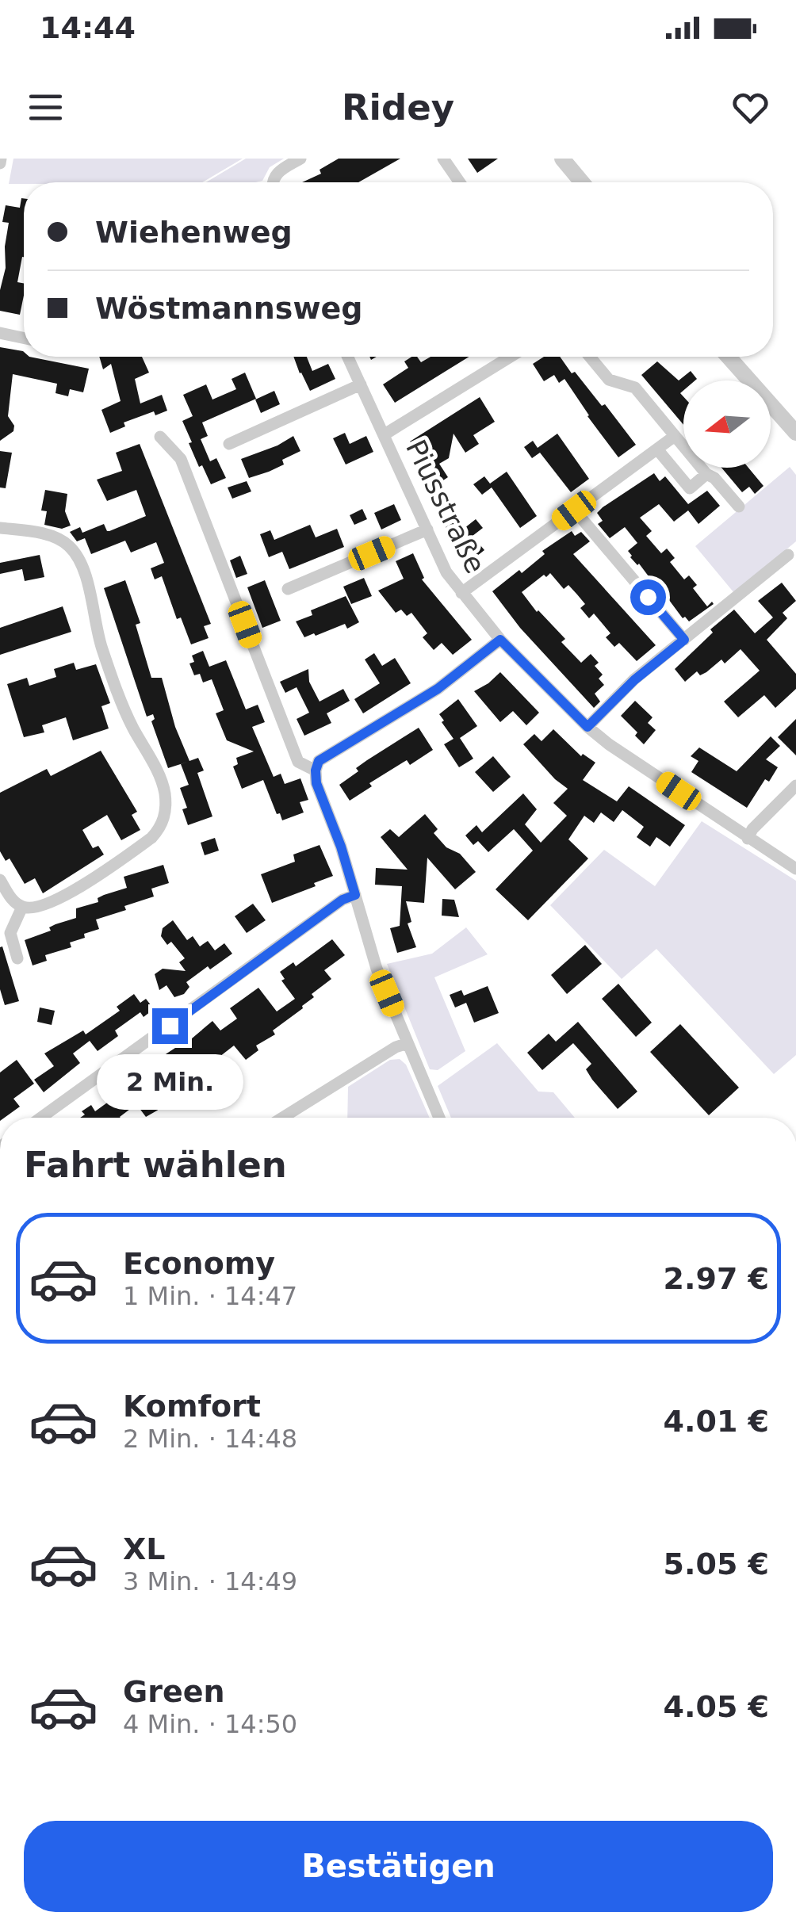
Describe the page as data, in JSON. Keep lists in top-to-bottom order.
{
  "streets": {
    "street": ["Piusstraße"]
  },
  "north": "left",
  "page": {
    "status": "14:44",
    "header": "Ridey",
    "banner": ["Wiehenweg", "Wöstmannsweg"],
    "bubble": "2 Min.",
    "heading": "Fahrt wählen",
    "list": [
      {
        "name": "Economy",
        "note": "1 Min. · 14:47",
        "value": "2.97 €"
      },
      {
        "name": "Komfort",
        "note": "2 Min. · 14:48",
        "value": "4.01 €"
      },
      {
        "name": "XL",
        "note": "3 Min. · 14:49",
        "value": "5.05 €"
      },
      {
        "name": "Green",
        "note": "4 Min. · 14:50",
        "value": "4.05 €"
      }
    ],
    "buttons": "Bestätigen"
  }
}
